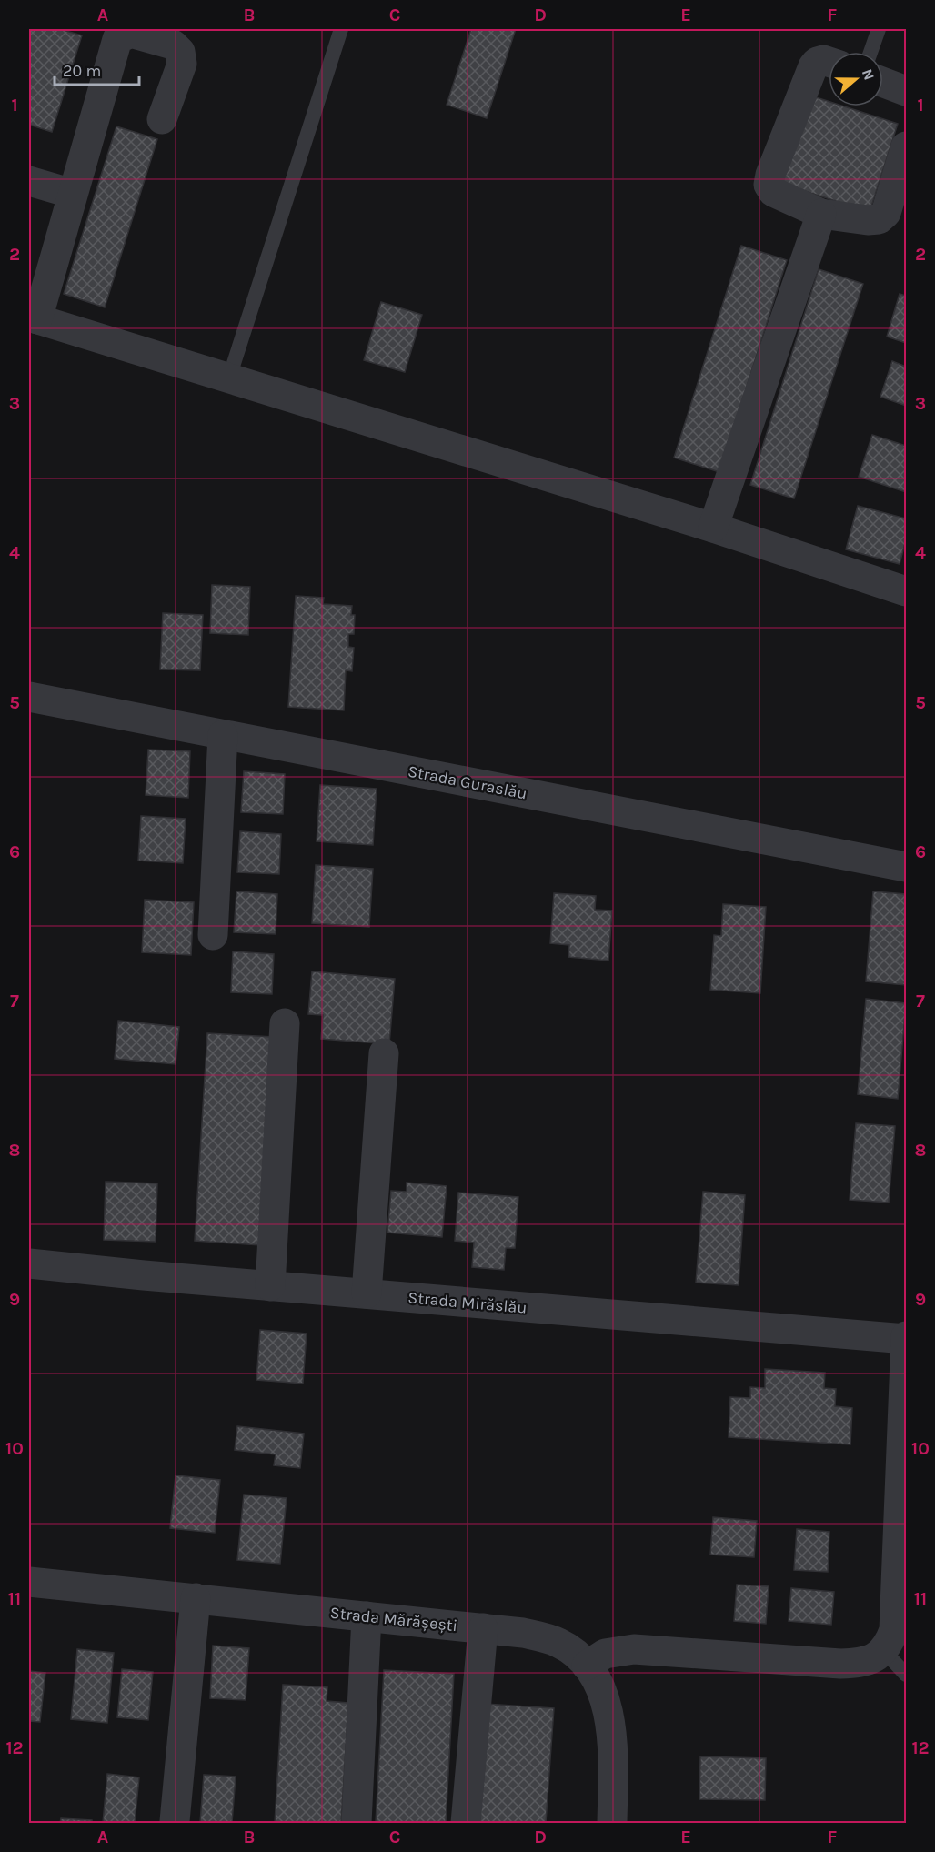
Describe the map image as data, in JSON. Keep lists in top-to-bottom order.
{
  "streets": {
    "street": ["Strada Guraslău", "Strada Mirăslău", "Strada Mărășești"]
  },
  "scale_bar": "20 m",
  "north": "right",
  "grid": {
    "columns": [
      "A",
      "B",
      "C",
      "D",
      "E",
      "F"
    ],
    "rows": [
      "1",
      "2",
      "3",
      "4",
      "5",
      "6",
      "7",
      "8",
      "9",
      "10",
      "11",
      "12"
    ]
  }
}
